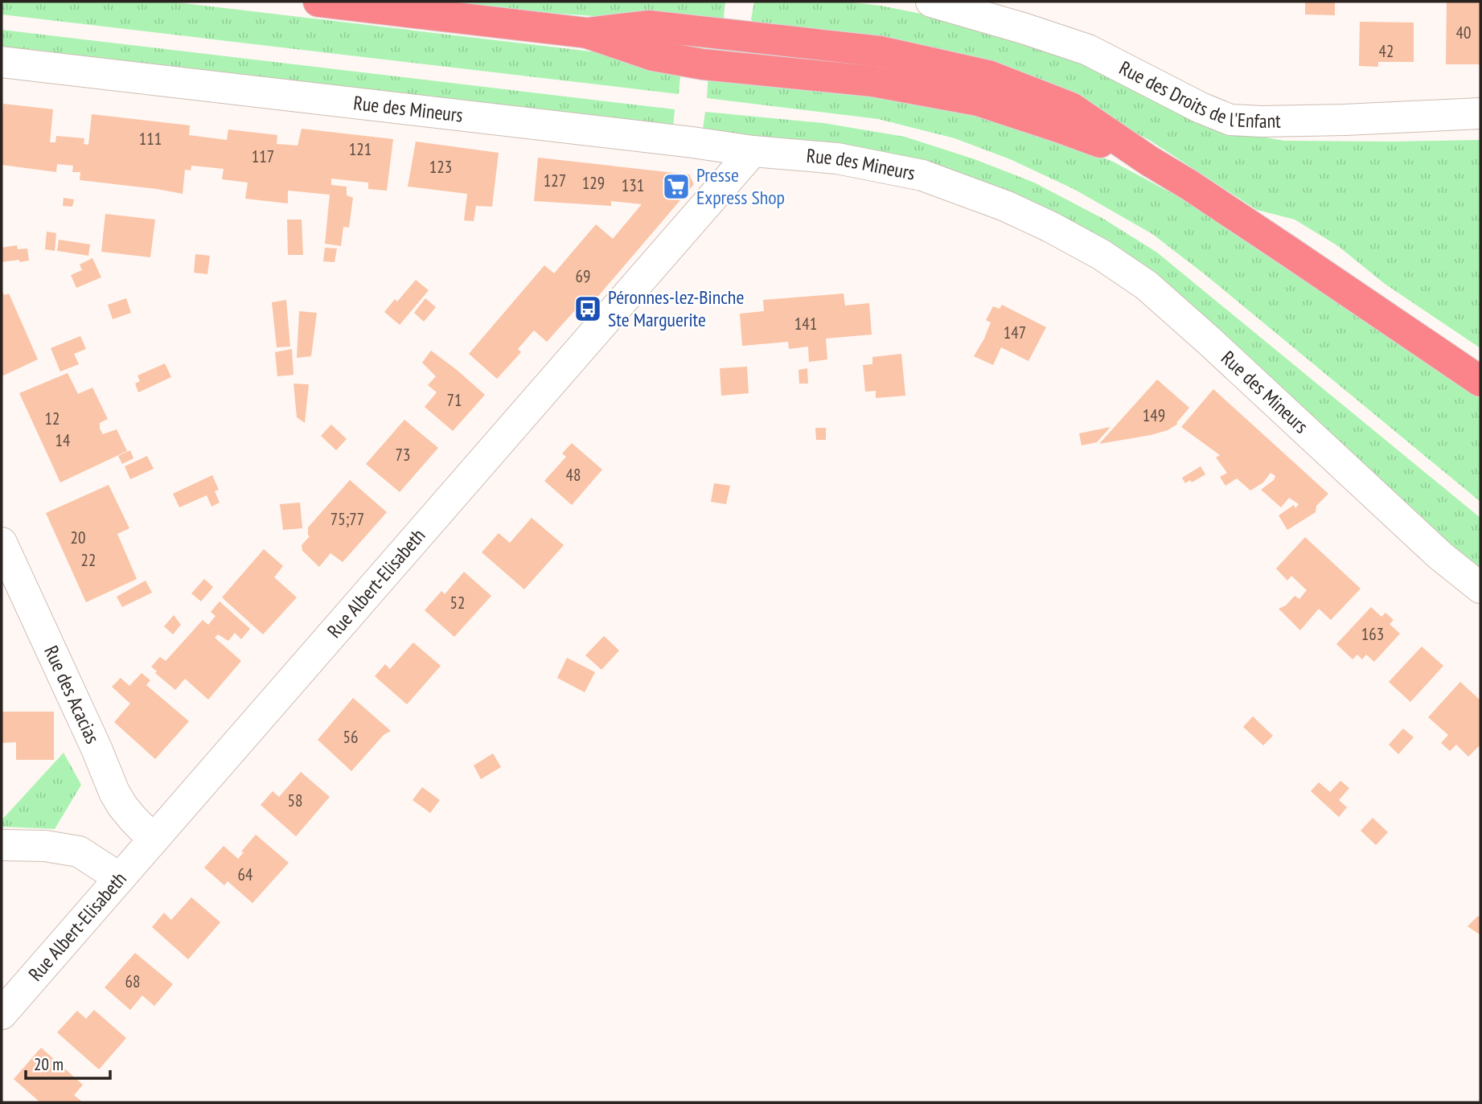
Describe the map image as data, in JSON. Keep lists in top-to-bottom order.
{
  "streets": {
    "street": [
      "Rue des Droits de l'Enfant",
      "Rue des Mineurs",
      "Rue Albert-Elisabeth",
      "Rue des Acacias"
    ]
  },
  "crossings": [
    ["Rue des Mineurs", "Rue Albert-Elisabeth"],
    ["Rue Albert-Elisabeth", "Rue des Acacias"]
  ],
  "places": {
    "supermarket": ["Presse Express Shop"],
    "bus stop": ["Péronnes-lez-Binche Ste Marguerite"]
  },
  "house_numbers": [
    "40",
    "42",
    "111",
    "121",
    "117",
    "123",
    "127",
    "129",
    "131",
    "69",
    "141",
    "147",
    "71",
    "149",
    "12",
    "14",
    "73",
    "48",
    "75;77",
    "20",
    "22",
    "52",
    "163",
    "56",
    "58",
    "64",
    "68"
  ],
  "scale_bar": "20 m"
}
